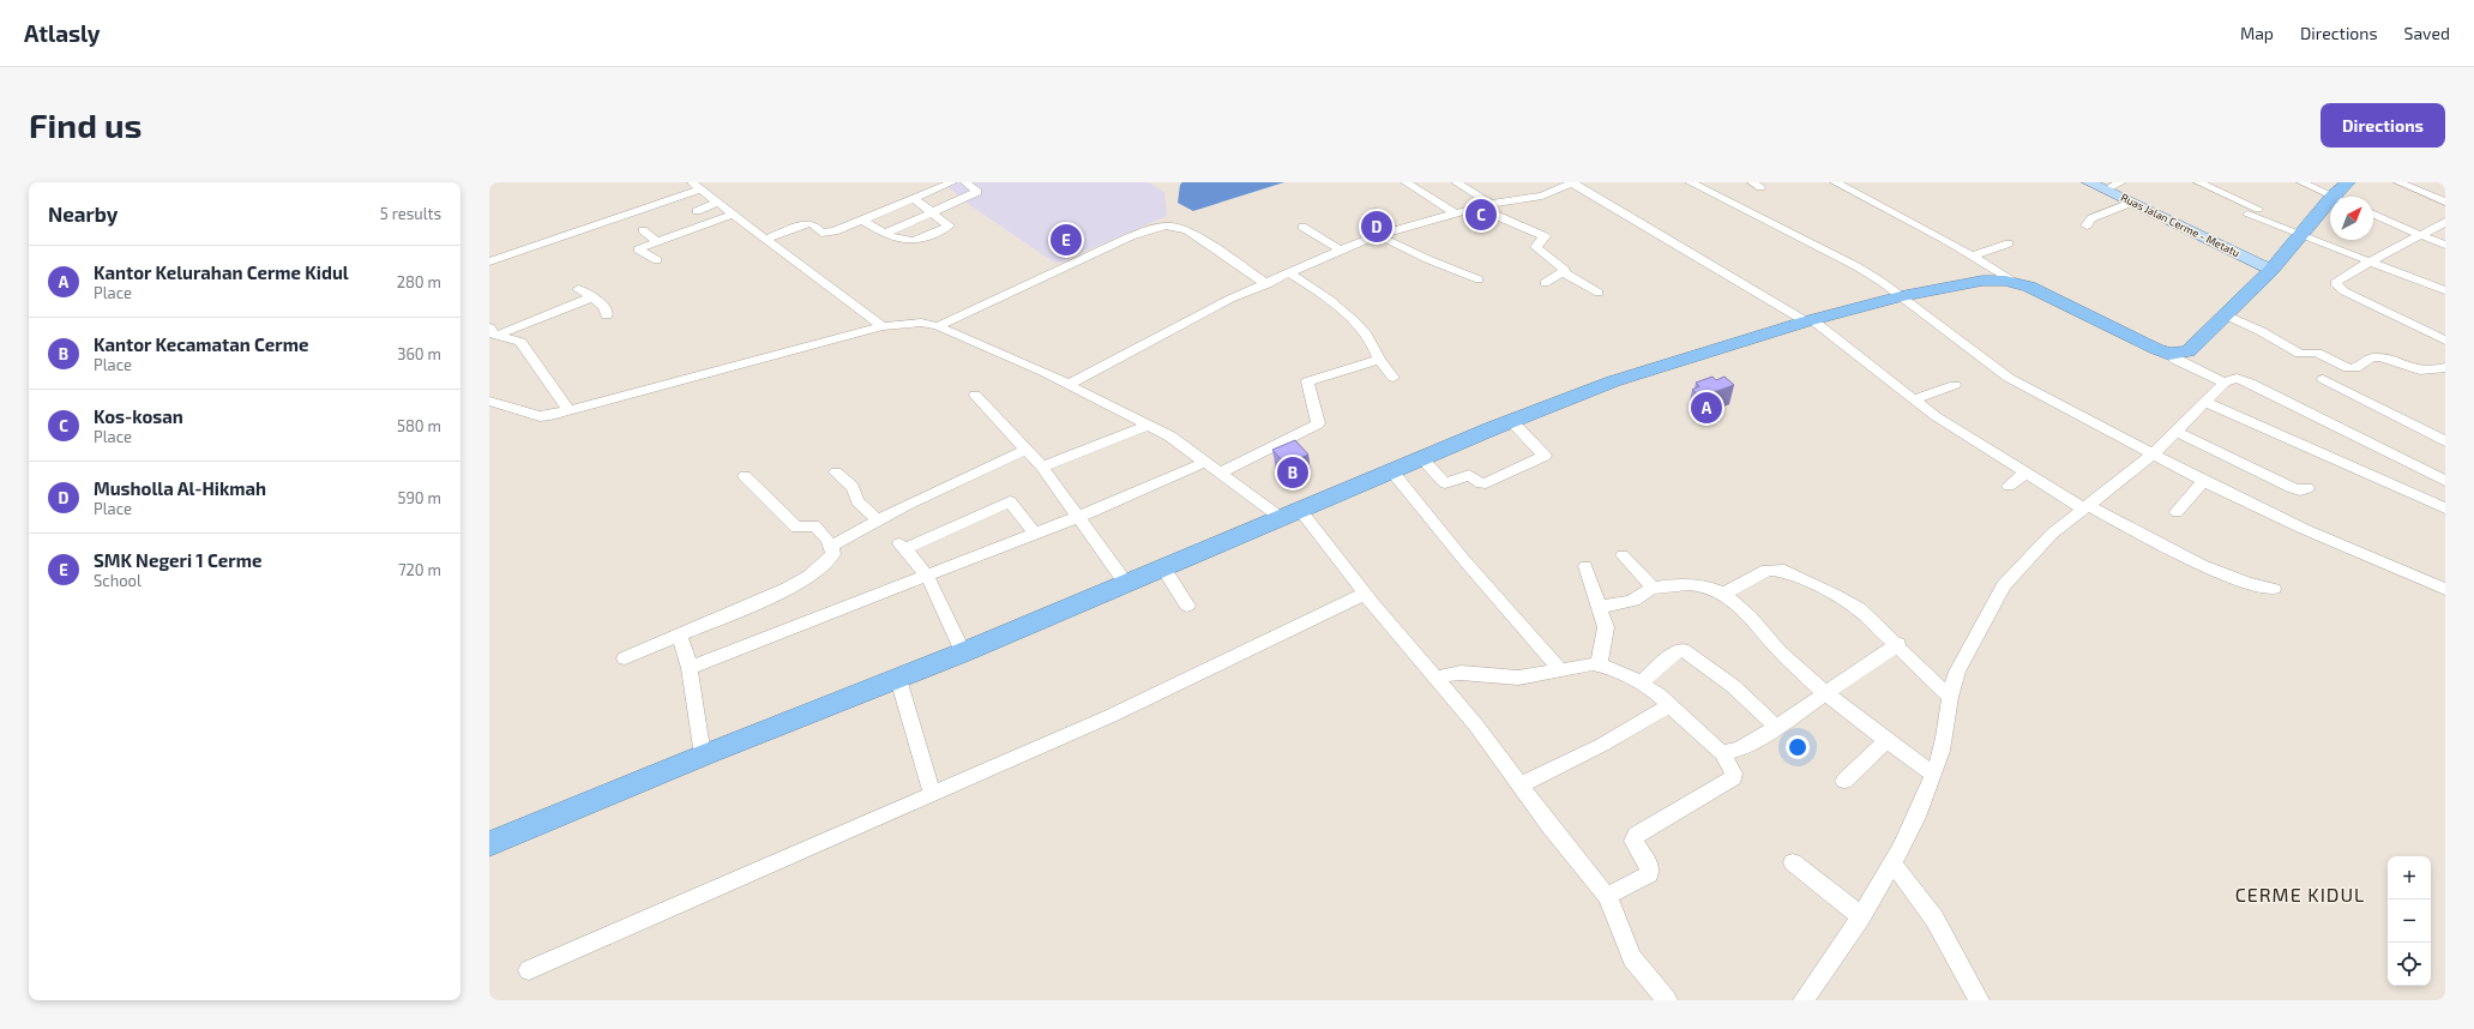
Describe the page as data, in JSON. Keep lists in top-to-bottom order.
{
  "streets": {
    "main road": ["Ruas Jalan Cerme - Metatu"]
  },
  "districts": ["CERME KIDUL"],
  "north": "top right",
  "page": {
    "header": "Atlasly",
    "nav": ["Map", "Directions", "Saved"],
    "buttons": "Directions",
    "title": "Find us",
    "heading": ["Nearby", "5 results"],
    "pins": [
      "C",
      "D",
      "E",
      "A",
      "B"
    ],
    "list": [
      {
        "mark": "A",
        "name": "Kantor Kelurahan Cerme Kidul",
        "note": "Place",
        "value": "280 m"
      },
      {
        "mark": "B",
        "name": "Kantor Kecamatan Cerme",
        "note": "Place",
        "value": "360 m"
      },
      {
        "mark": "C",
        "name": "Kos-kosan",
        "note": "Place",
        "value": "580 m"
      },
      {
        "mark": "D",
        "name": "Musholla Al-Hikmah",
        "note": "Place",
        "value": "590 m"
      },
      {
        "mark": "E",
        "name": "SMK Negeri 1 Cerme",
        "note": "School",
        "value": "720 m"
      }
    ],
    "map_buttons": ["+", "−"]
  }
}
